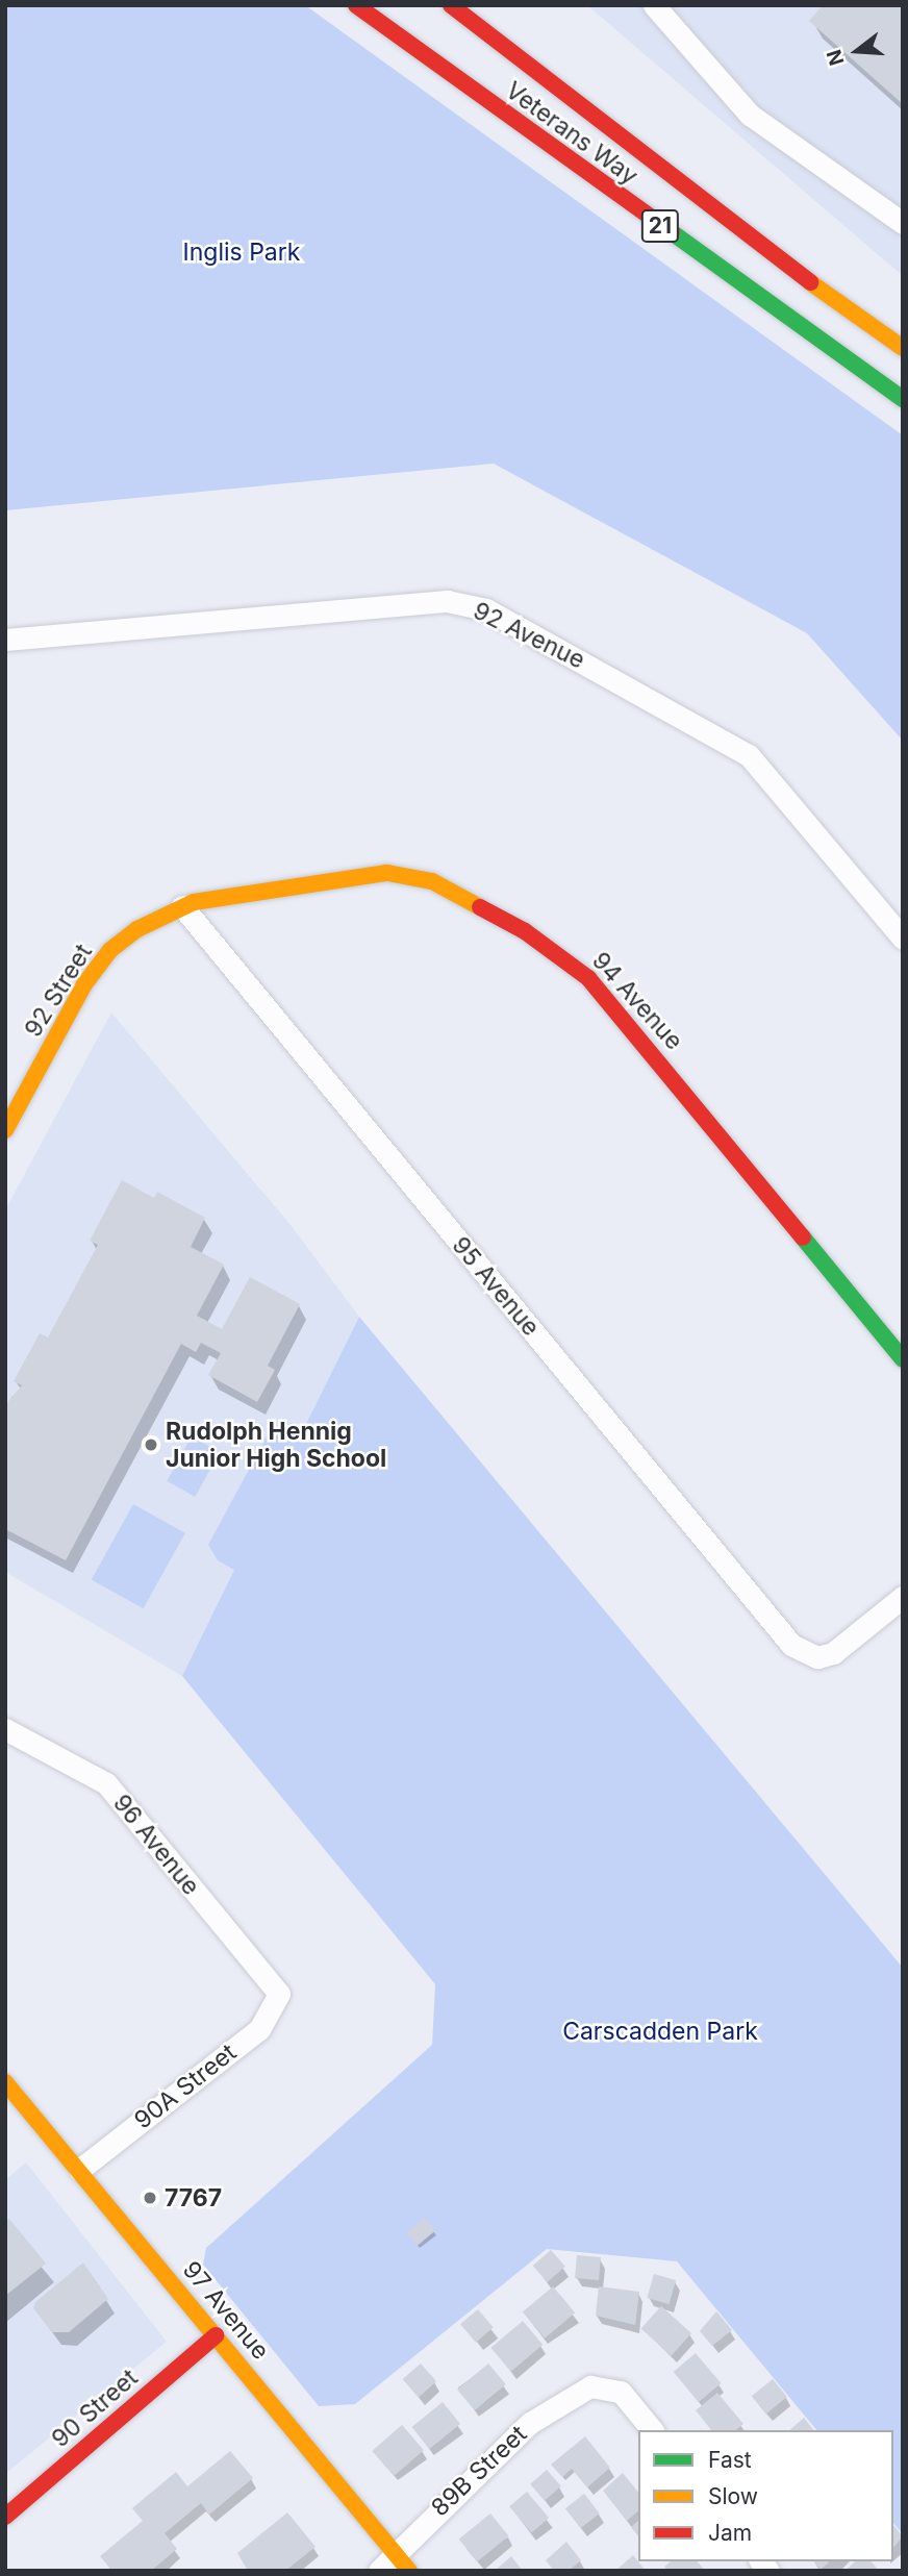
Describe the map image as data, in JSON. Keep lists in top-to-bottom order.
{
  "streets": {
    "street": [
      "Veterans Way",
      "21",
      "92 Avenue",
      "92 Street",
      "94 Avenue",
      "95 Avenue",
      "96 Avenue",
      "90A Street",
      "97 Avenue",
      "90 Street",
      "89B Street"
    ]
  },
  "crossings": [
    ["92 Street", "94 Avenue"],
    ["92 Street", "95 Avenue"],
    ["94 Avenue", "95 Avenue"],
    ["96 Avenue", "90A Street"],
    ["90A Street", "97 Avenue"],
    ["97 Avenue", "90 Street"],
    ["97 Avenue", "89B Street"]
  ],
  "parks": ["Inglis Park", "Carscadden Park"],
  "places": ["Rudolph Hennig Junior High School", "7767"],
  "legend": ["Fast", "Slow", "Jam"],
  "north": "left"
}
